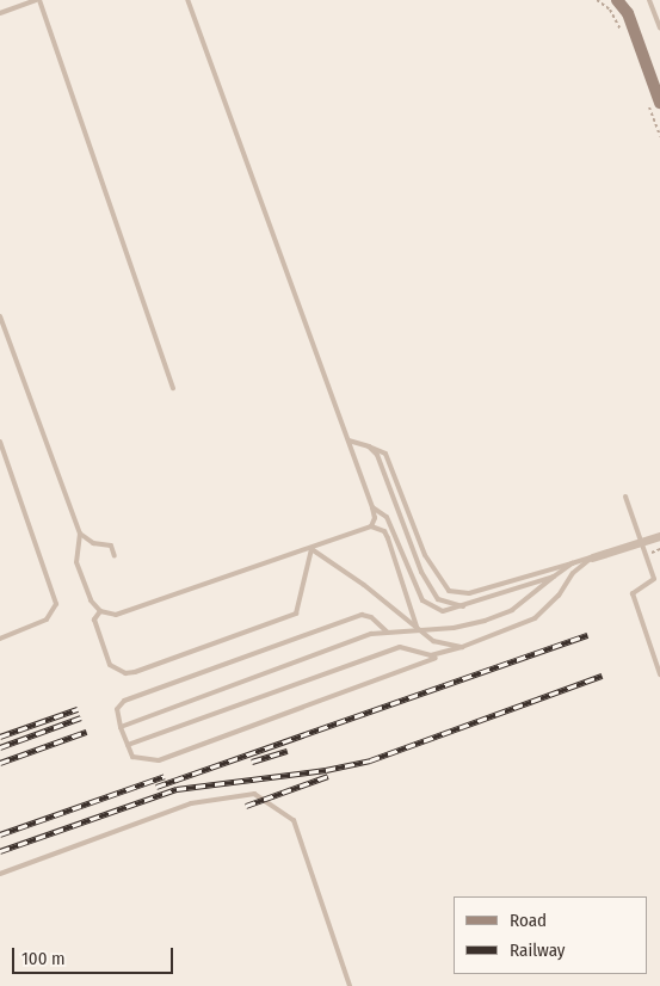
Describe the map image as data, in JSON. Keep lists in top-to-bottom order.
{
  "legend": ["Road", "Railway"],
  "scale_bar": "100 m"
}
